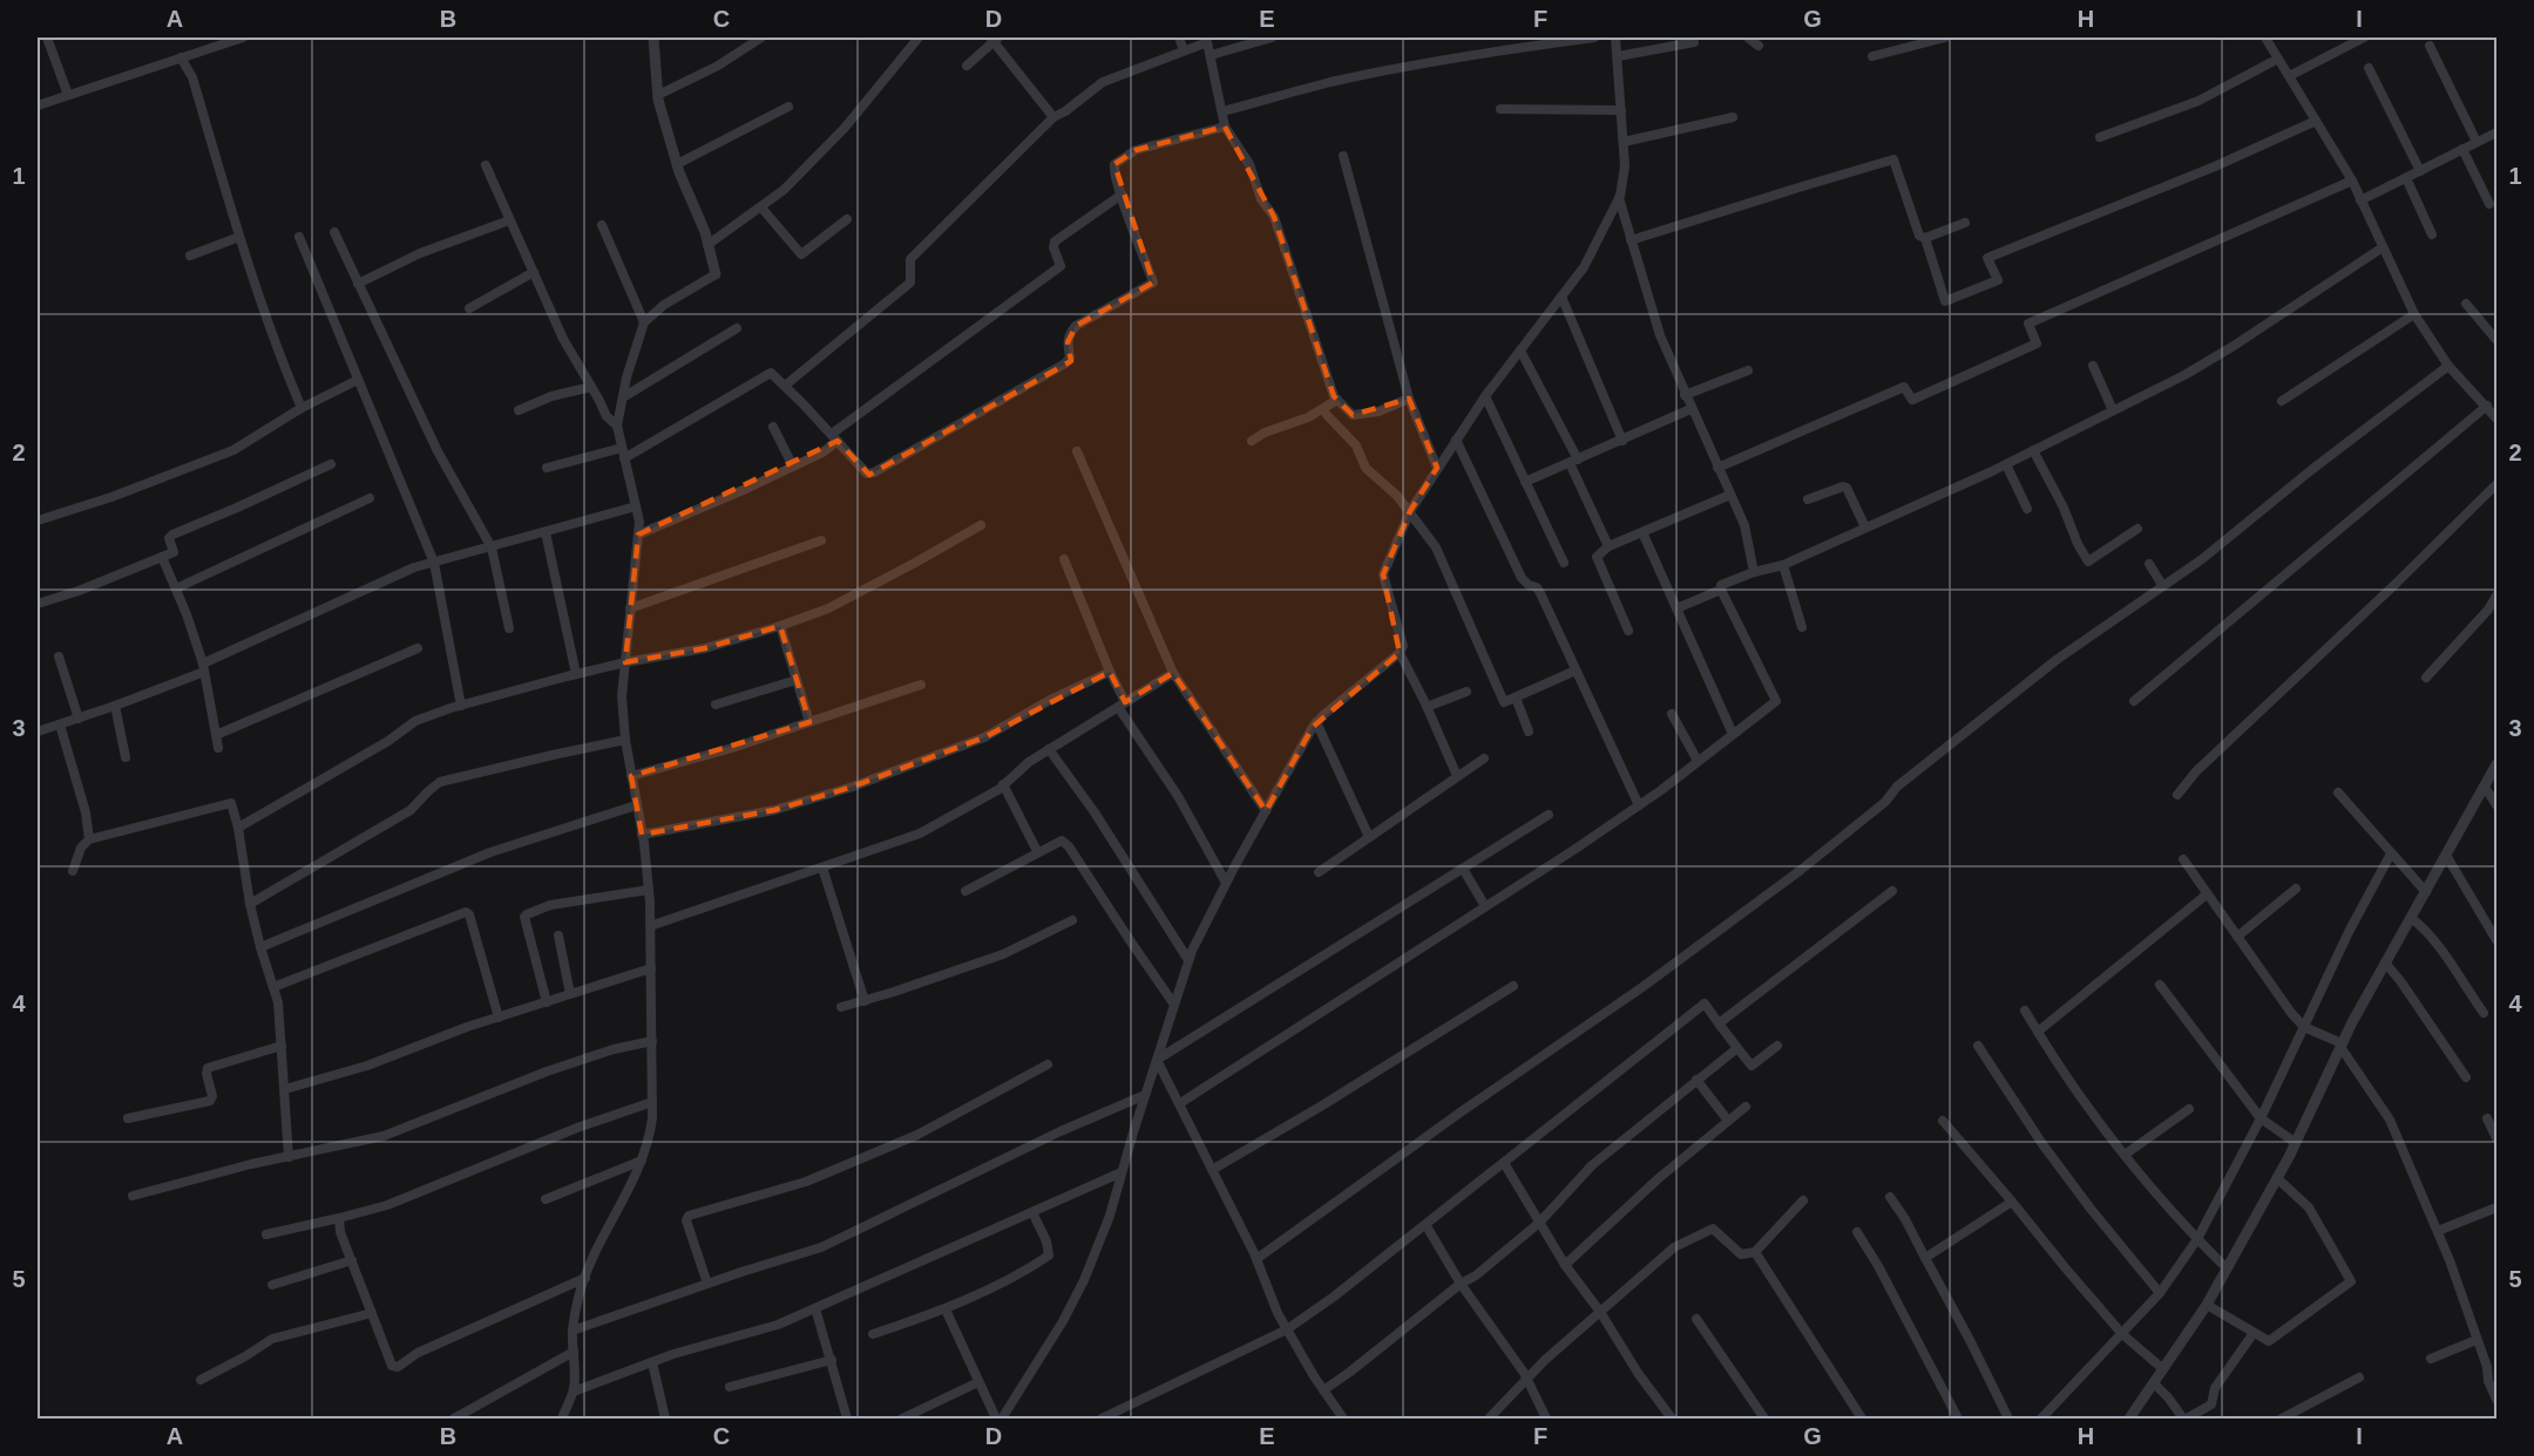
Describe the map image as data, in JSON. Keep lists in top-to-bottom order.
{
  "grid": {
    "columns": [
      "A",
      "B",
      "C",
      "D",
      "E",
      "F",
      "G",
      "H",
      "I"
    ],
    "rows": [
      "1",
      "2",
      "3",
      "4",
      "5"
    ]
  }
}
